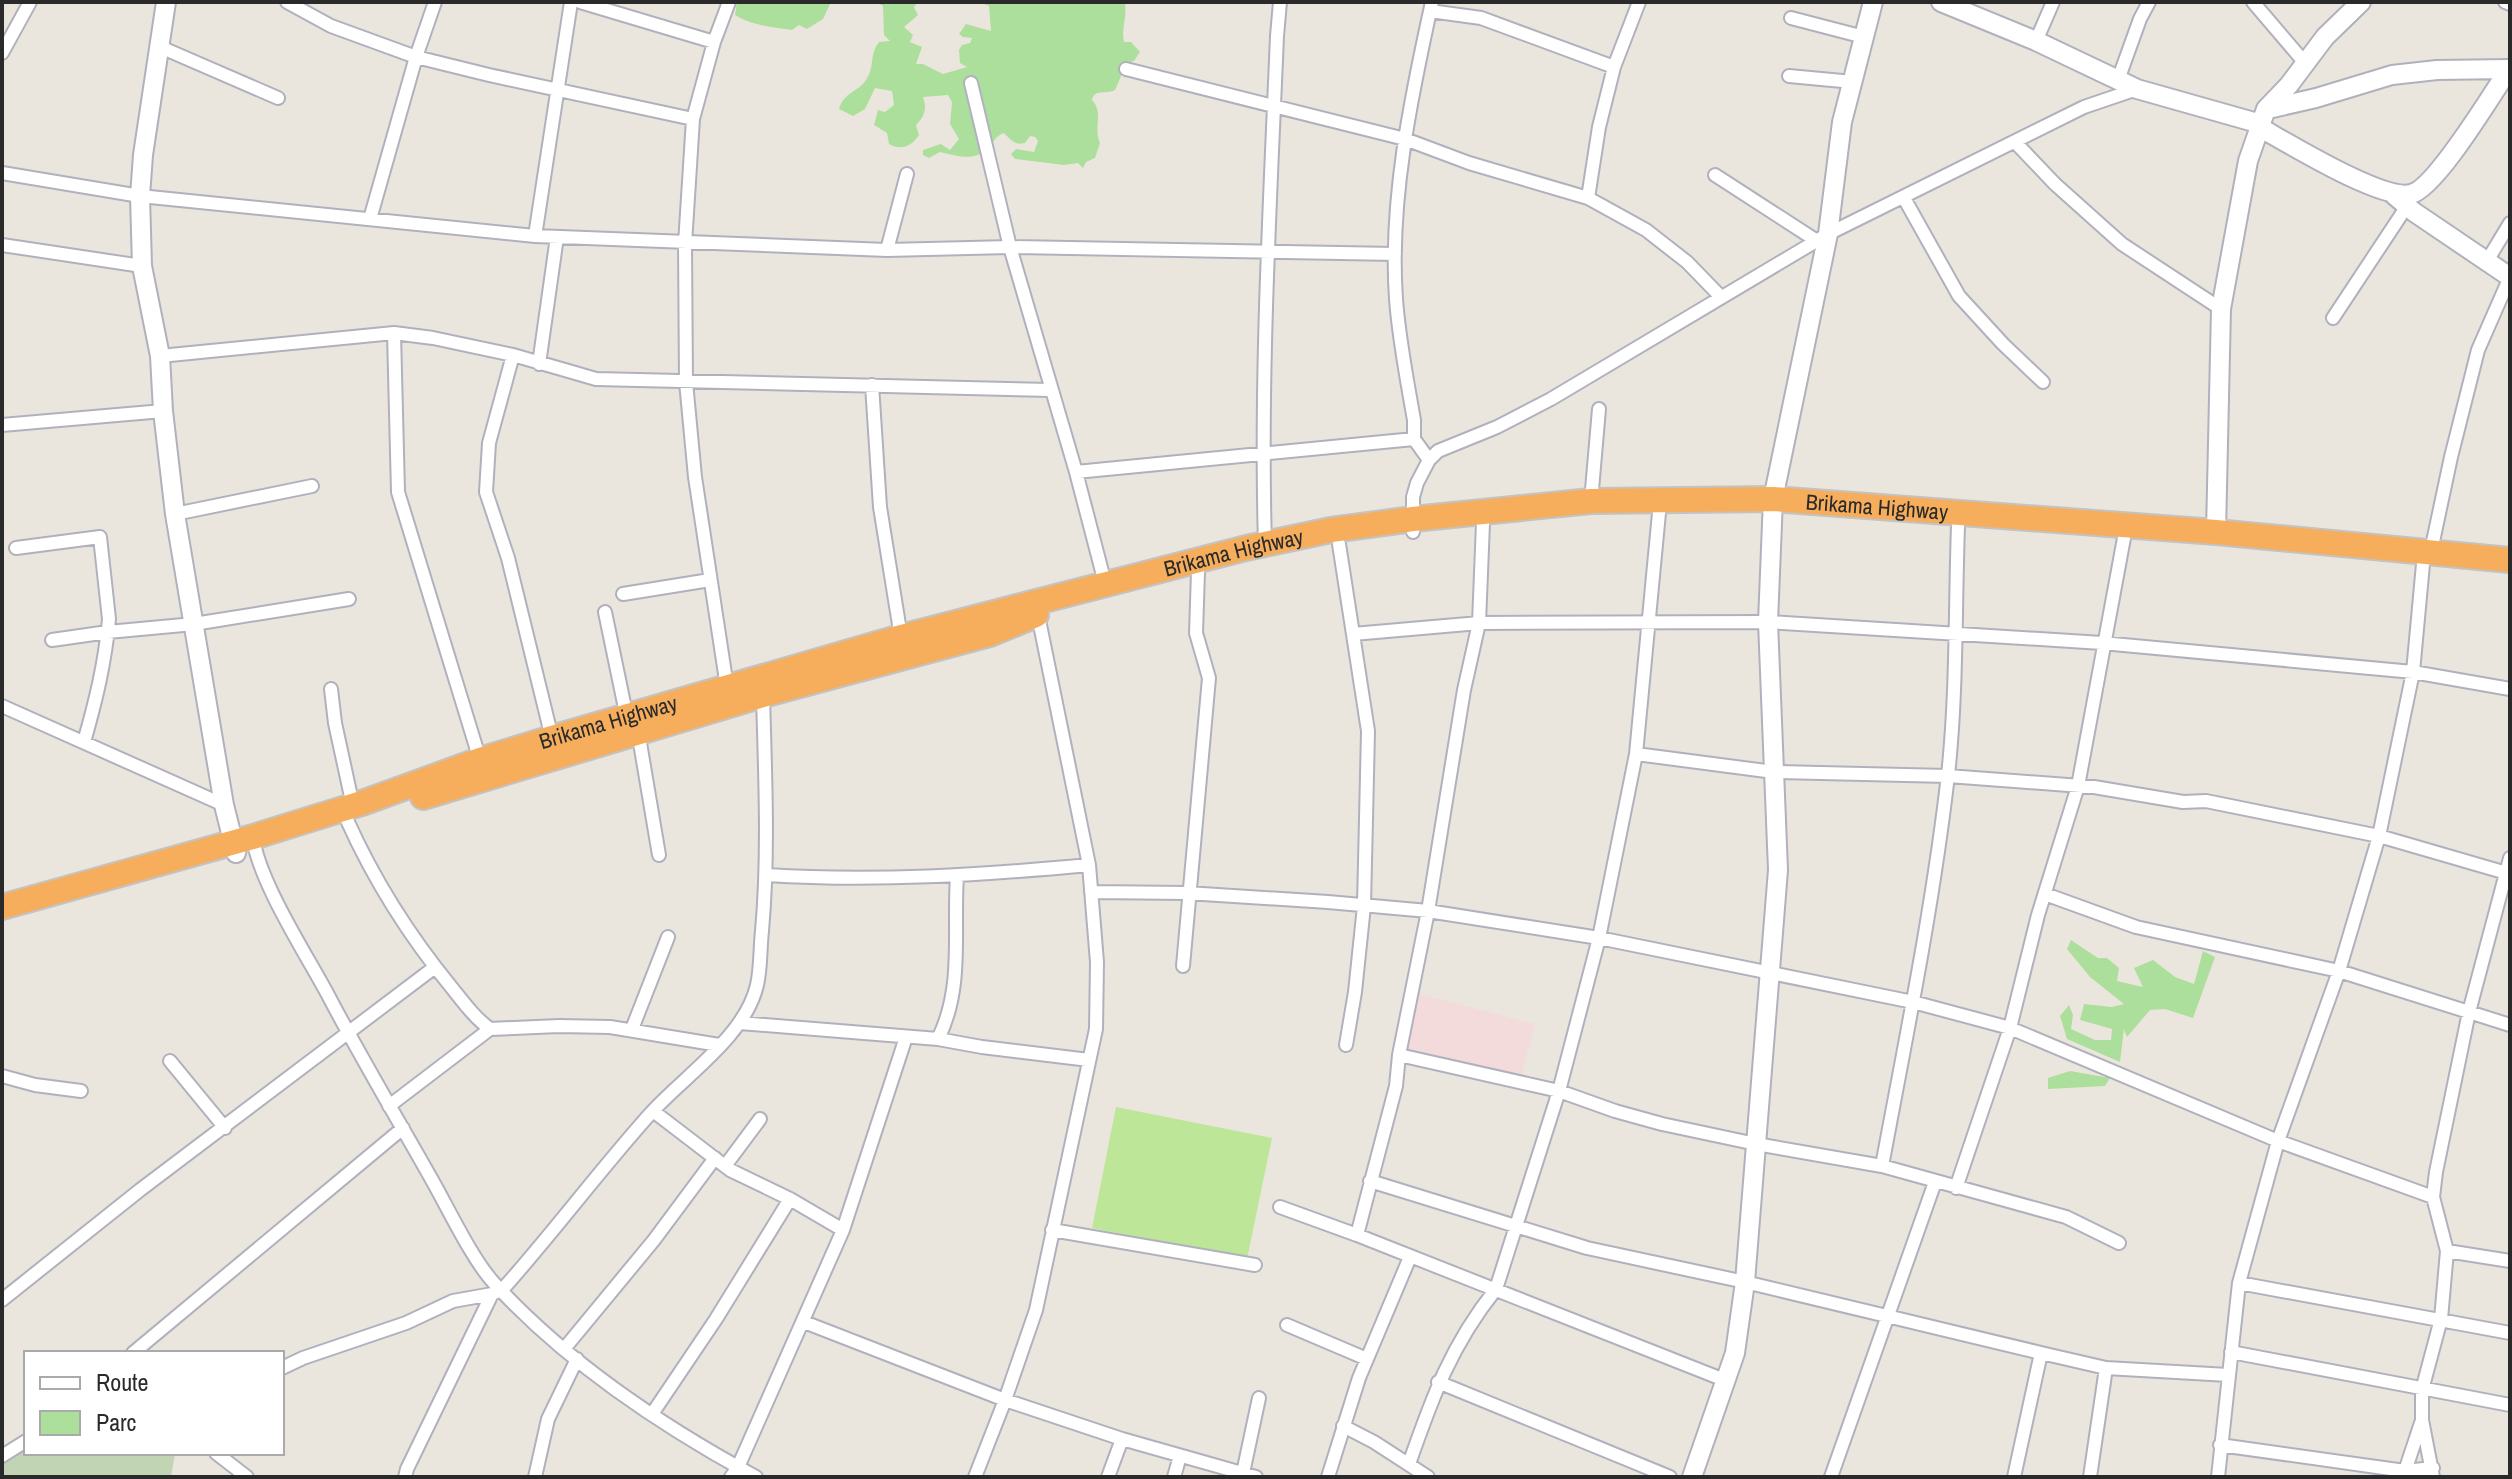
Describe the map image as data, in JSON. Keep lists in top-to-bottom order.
{
  "streets": {
    "highway": ["Brikama Highway"]
  },
  "legend": ["Route", "Parc"]
}
